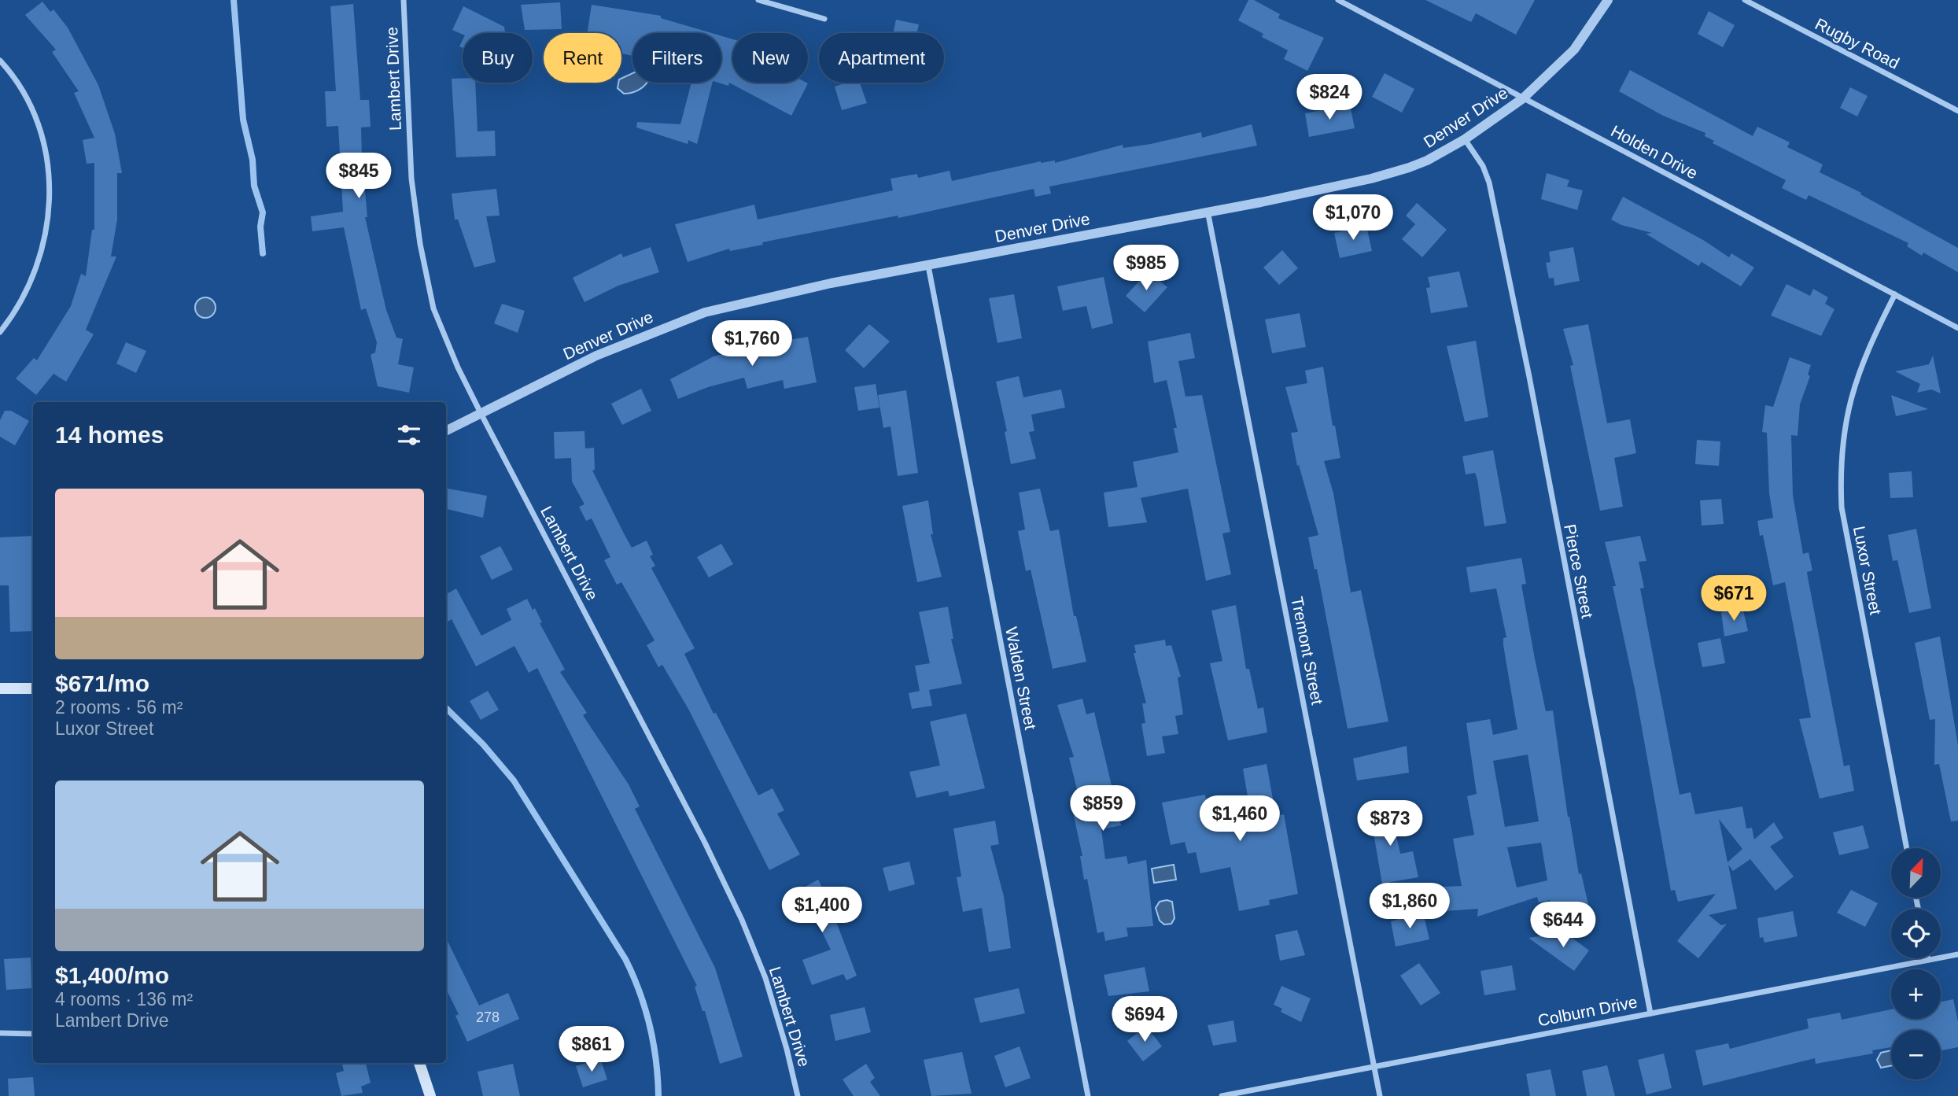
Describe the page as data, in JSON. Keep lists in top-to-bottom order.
{
  "streets": {
    "street": [
      "Rugby Road",
      "Lambert Drive",
      "Denver Drive",
      "Holden Drive",
      "Luxor Street",
      "Pierce Street",
      "Tremont Street",
      "Walden Street",
      "Colburn Drive"
    ]
  },
  "crossings": [
    ["Lambert Drive", "Denver Drive"],
    ["Denver Drive", "Holden Drive"],
    ["Denver Drive", "Pierce Street"],
    ["Denver Drive", "Tremont Street"],
    ["Denver Drive", "Walden Street"],
    ["Holden Drive", "Luxor Street"],
    ["Pierce Street", "Colburn Drive"],
    ["Tremont Street", "Colburn Drive"]
  ],
  "house_numbers": ["278"],
  "north": "top right",
  "page": {
    "chip": [
      "Buy",
      "Rent",
      "Filters",
      "New",
      "Apartment"
    ],
    "price": [
      "$824",
      "$845",
      "$1,070",
      "$985",
      "$1,760",
      "$671",
      "$859",
      "$1,460",
      "$873",
      "$1,860",
      "$1,400",
      "$644",
      "$694",
      "$861"
    ],
    "heading": "14 homes",
    "list": [
      {
        "name": "$671/mo",
        "note": "2 rooms · 56 m² · Luxor Street"
      },
      {
        "name": "$1,400/mo",
        "note": "4 rooms · 136 m² · Lambert Drive"
      }
    ],
    "map_buttons": ["+", "−"]
  }
}
